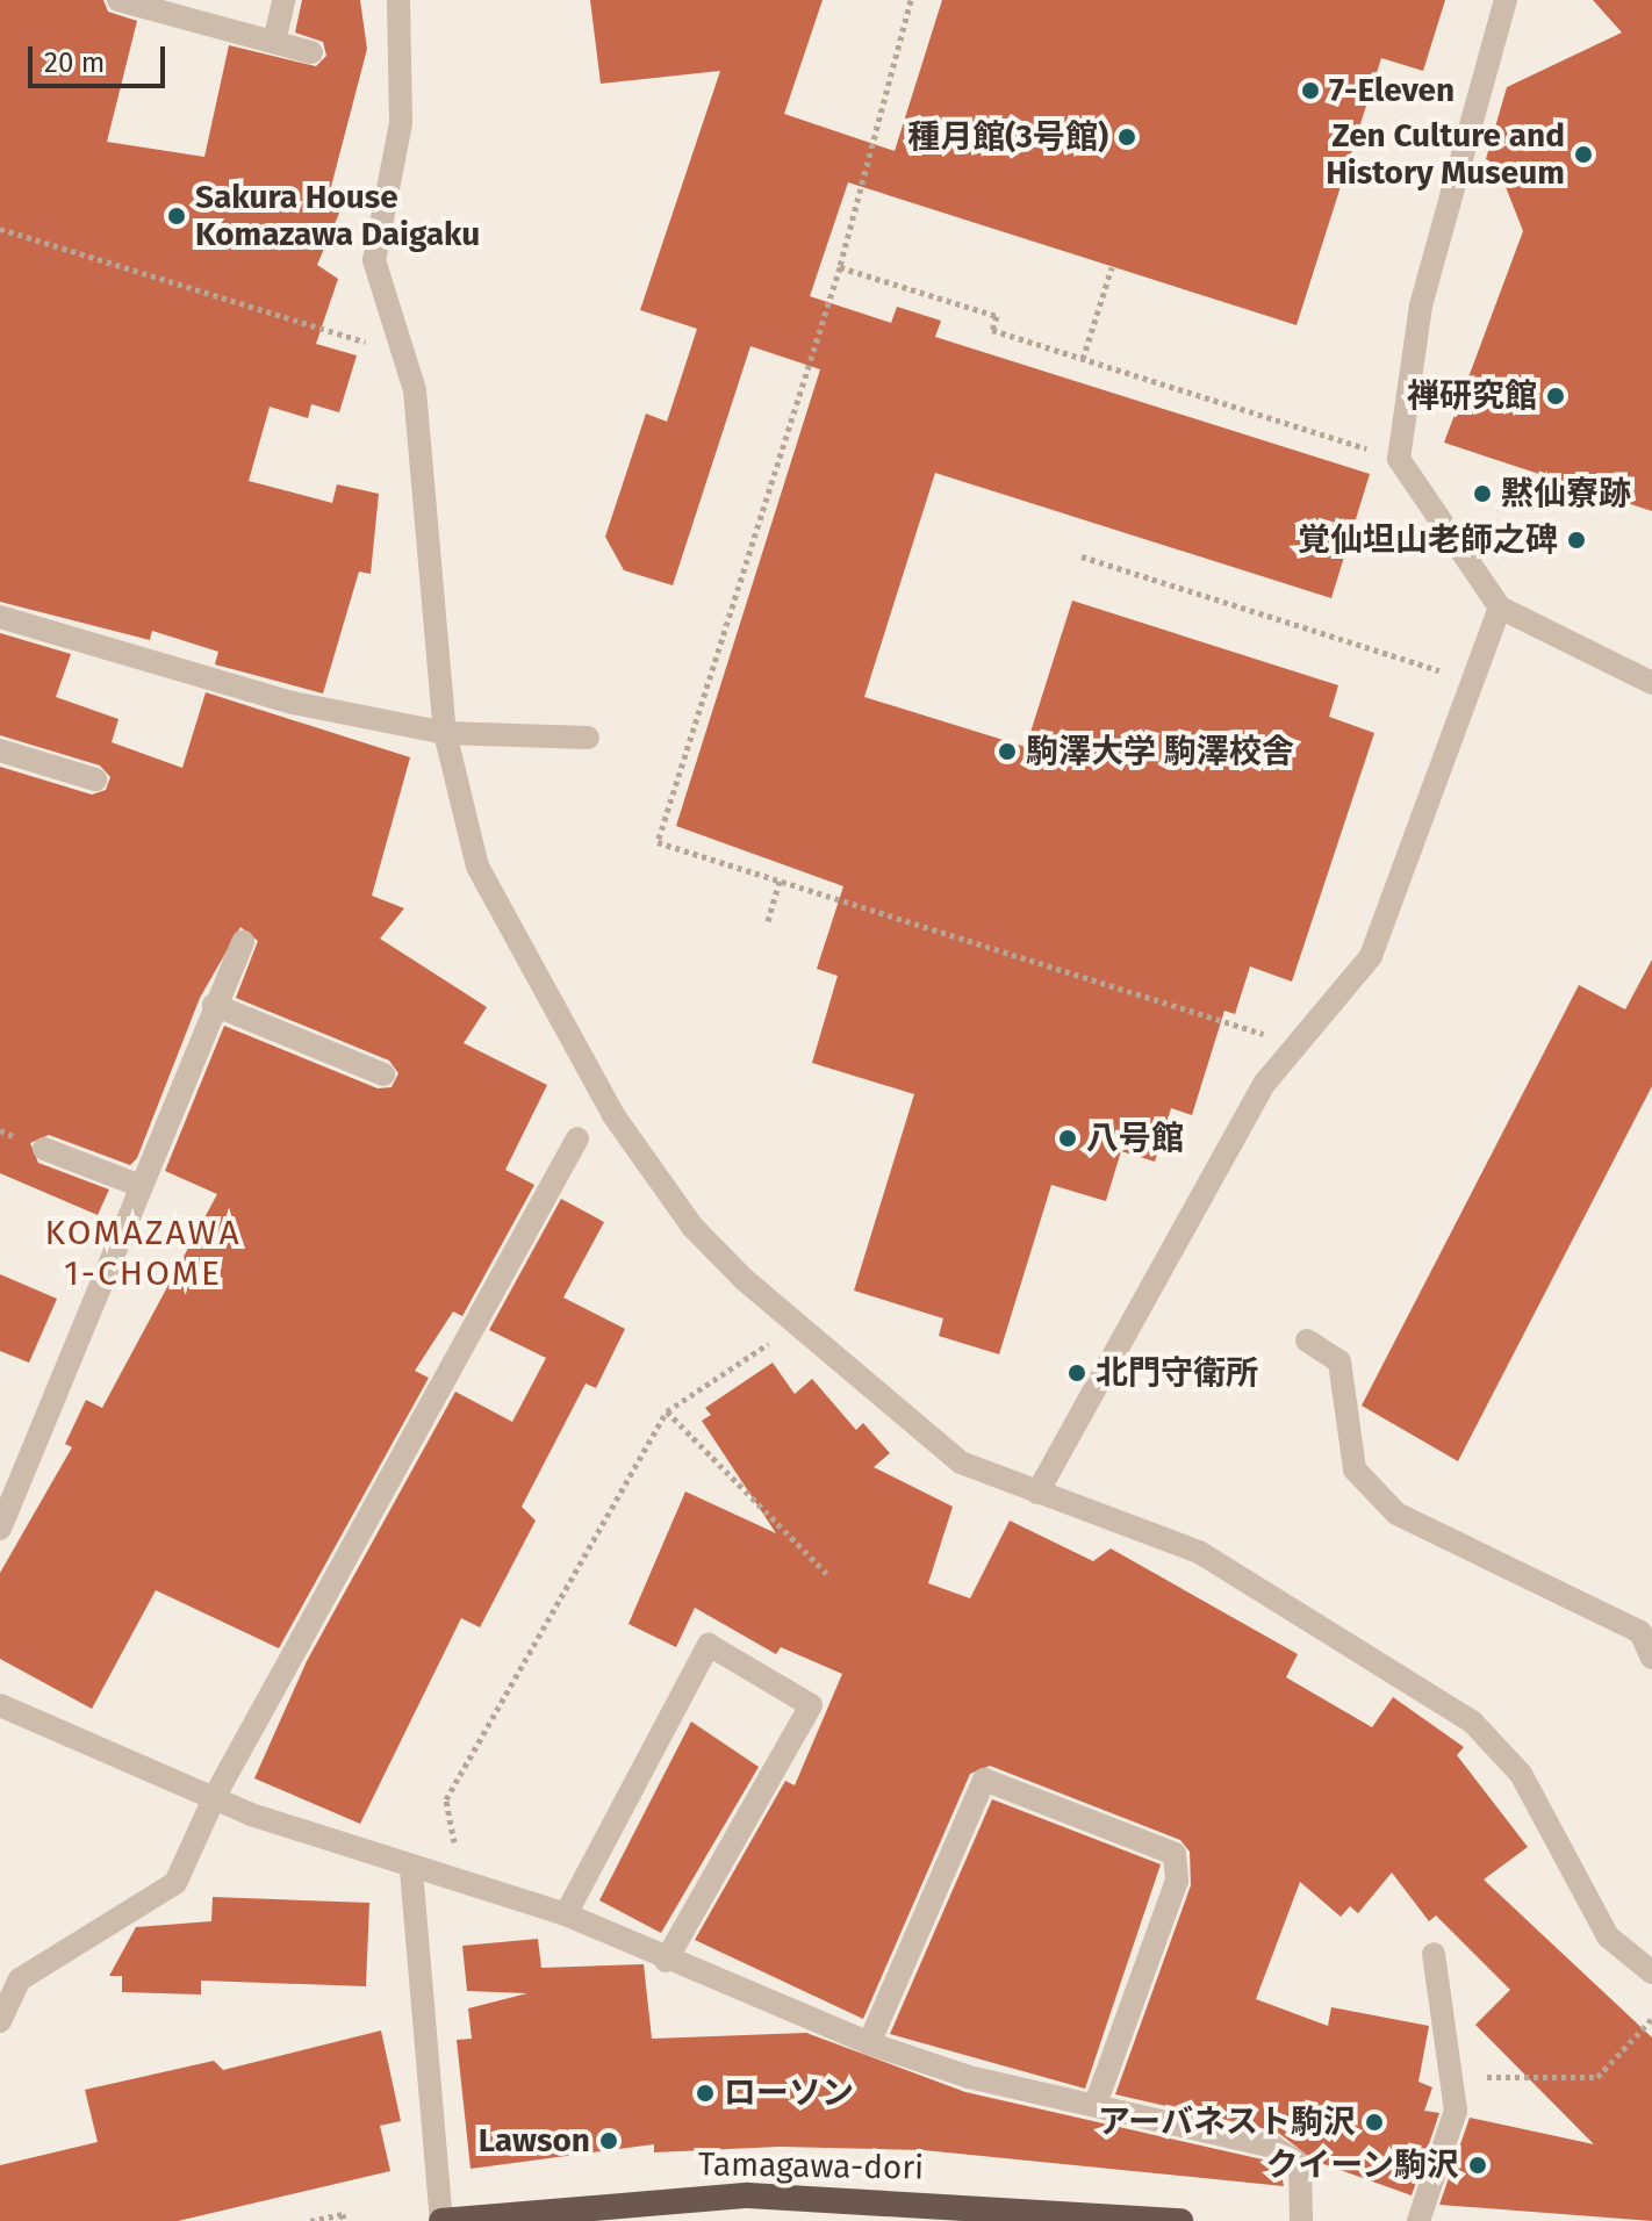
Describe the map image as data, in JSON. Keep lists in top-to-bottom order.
{
  "streets": {
    "highway": ["Tamagawa-dori"]
  },
  "districts": ["KOMAZAWA 1-CHOME"],
  "places": [
    "7-Eleven",
    "種月館(3号館)",
    "Zen Culture and History Museum",
    "Sakura House Komazawa Daigaku",
    "禅研究館",
    "黙仙寮跡",
    "覚仙坦山老師之碑",
    "駒澤大学 駒澤校舎",
    "八号館",
    "北門守衛所",
    "ローソン",
    "アーバネスト駒沢",
    "Lawson",
    "クイーン駒沢"
  ],
  "scale_bar": "20 m"
}
